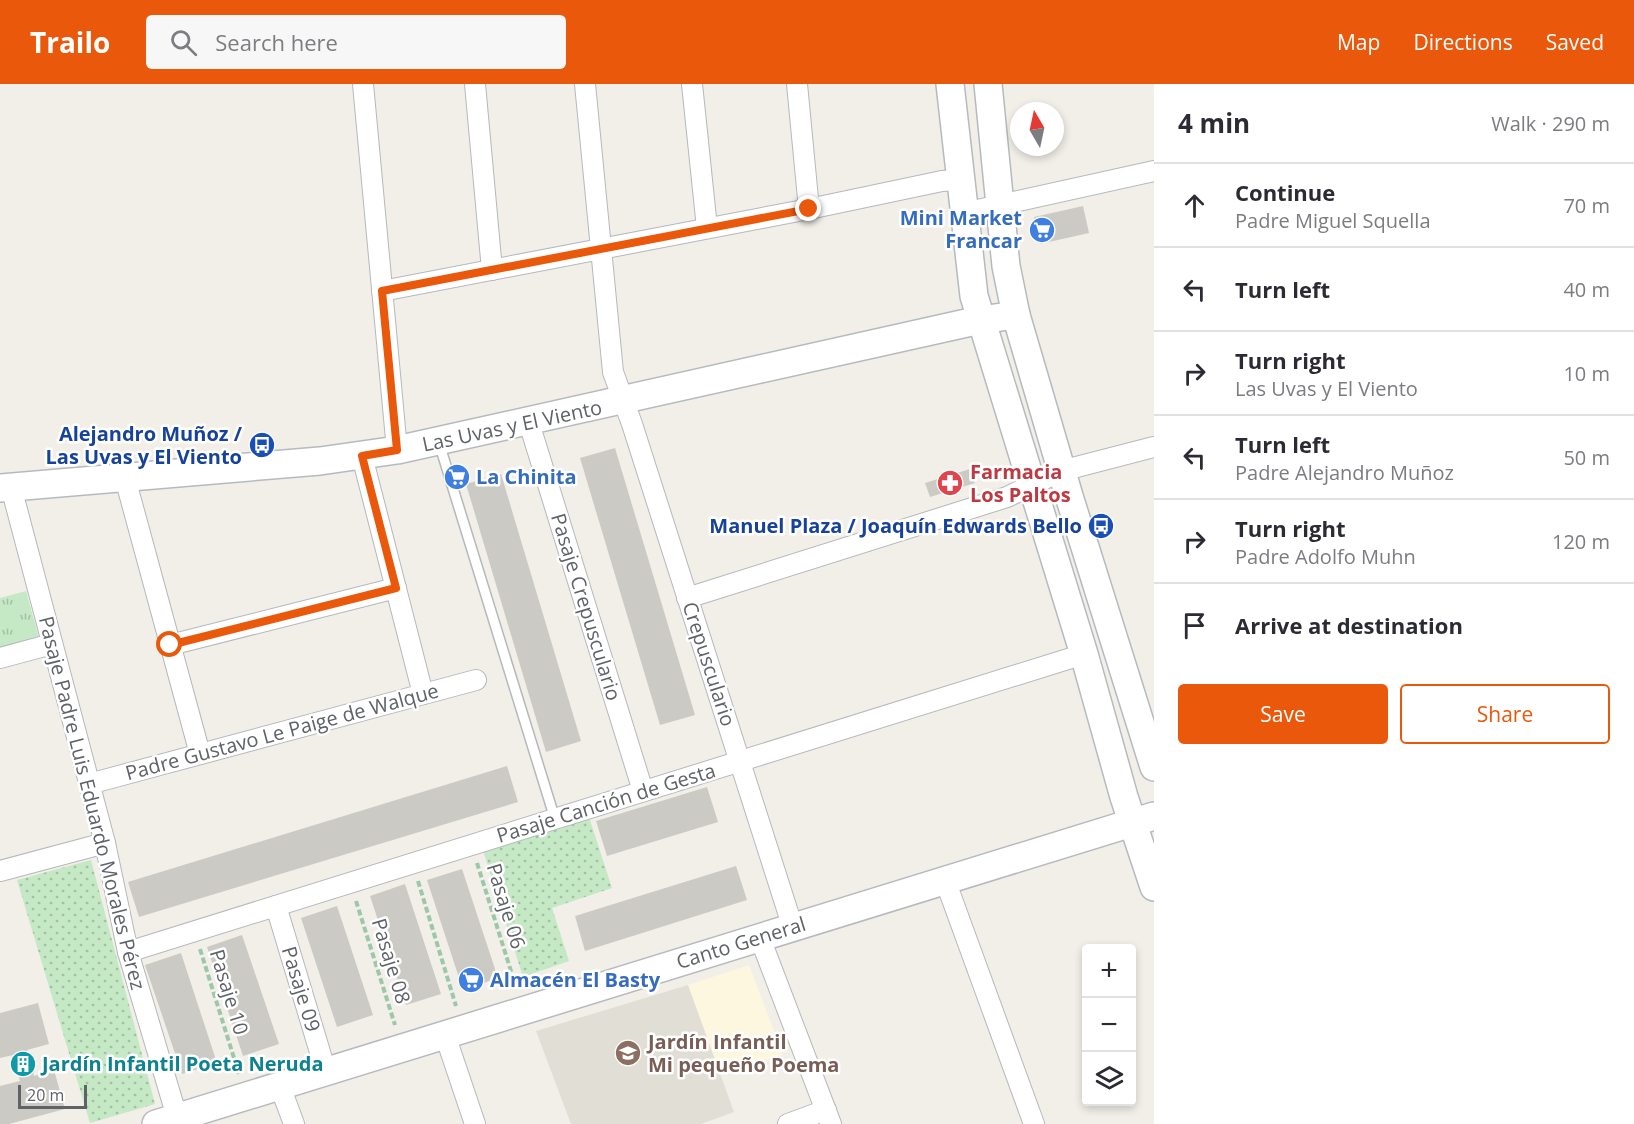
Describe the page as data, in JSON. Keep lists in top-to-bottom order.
{
  "streets": {
    "street": [
      "Las Uvas y El Viento",
      "Pasaje Crepusculario",
      "Crepusculario",
      "Padre Gustavo Le Paige de Walque",
      "Pasaje Padre Luis Eduardo Morales Pérez",
      "Pasaje Canción de Gesta",
      "Canto General",
      "Pasaje 09"
    ],
    "path": ["Pasaje 06", "Pasaje 08", "Pasaje 10"]
  },
  "crossings": [
    ["Las Uvas y El Viento", "Pasaje Crepusculario"],
    ["Las Uvas y El Viento", "Crepusculario"],
    ["Las Uvas y El Viento", "Pasaje Padre Luis Eduardo Morales Pérez"],
    ["Pasaje Crepusculario", "Pasaje Canción de Gesta"],
    ["Crepusculario", "Pasaje Canción de Gesta"],
    ["Crepusculario", "Canto General"],
    ["Padre Gustavo Le Paige de Walque", "Pasaje Padre Luis Eduardo Morales Pérez"],
    ["Pasaje Padre Luis Eduardo Morales Pérez", "Pasaje Canción de Gesta"],
    ["Pasaje Padre Luis Eduardo Morales Pérez", "Canto General"],
    ["Pasaje Canción de Gesta", "Pasaje 06"],
    ["Pasaje Canción de Gesta", "Pasaje 08"],
    ["Pasaje Canción de Gesta", "Pasaje 09"],
    ["Pasaje Canción de Gesta", "Pasaje 10"],
    ["Pasaje 06", "Canto General"],
    ["Canto General", "Pasaje 08"],
    ["Canto General", "Pasaje 09"],
    ["Canto General", "Pasaje 10"]
  ],
  "places": {
    "supermarket": ["Mini Market Francar", "La Chinita", "Almacén El Basty"],
    "bus stop": ["Alejandro Muñoz / Las Uvas y El Viento", "Manuel Plaza / Joaquín Edwards Bello"],
    "pharmacy": ["Farmacia Los Paltos"],
    "school or university": ["Jardín Infantil Mi pequeño Poema"],
    "building": ["Jardín Infantil Poeta Neruda"]
  },
  "scale_bar": "20 m",
  "north": "top",
  "page": {
    "header": "Trailo",
    "search": "Search here",
    "nav": ["Map", "Directions", "Saved"],
    "heading": ["4 min", "Walk · 290 m"],
    "list": [
      ["Continue", "Padre Miguel Squella", "70 m"],
      ["Turn left", "40 m"],
      ["Turn right", "Las Uvas y El Viento", "10 m"],
      ["Turn left", "Padre Alejandro Muñoz", "50 m"],
      ["Turn right", "Padre Adolfo Muhn", "120 m"],
      "Arrive at destination"
    ],
    "buttons": ["Save", "Share"],
    "map_buttons": ["+", "−"],
    "scale": "20 m"
  }
}
